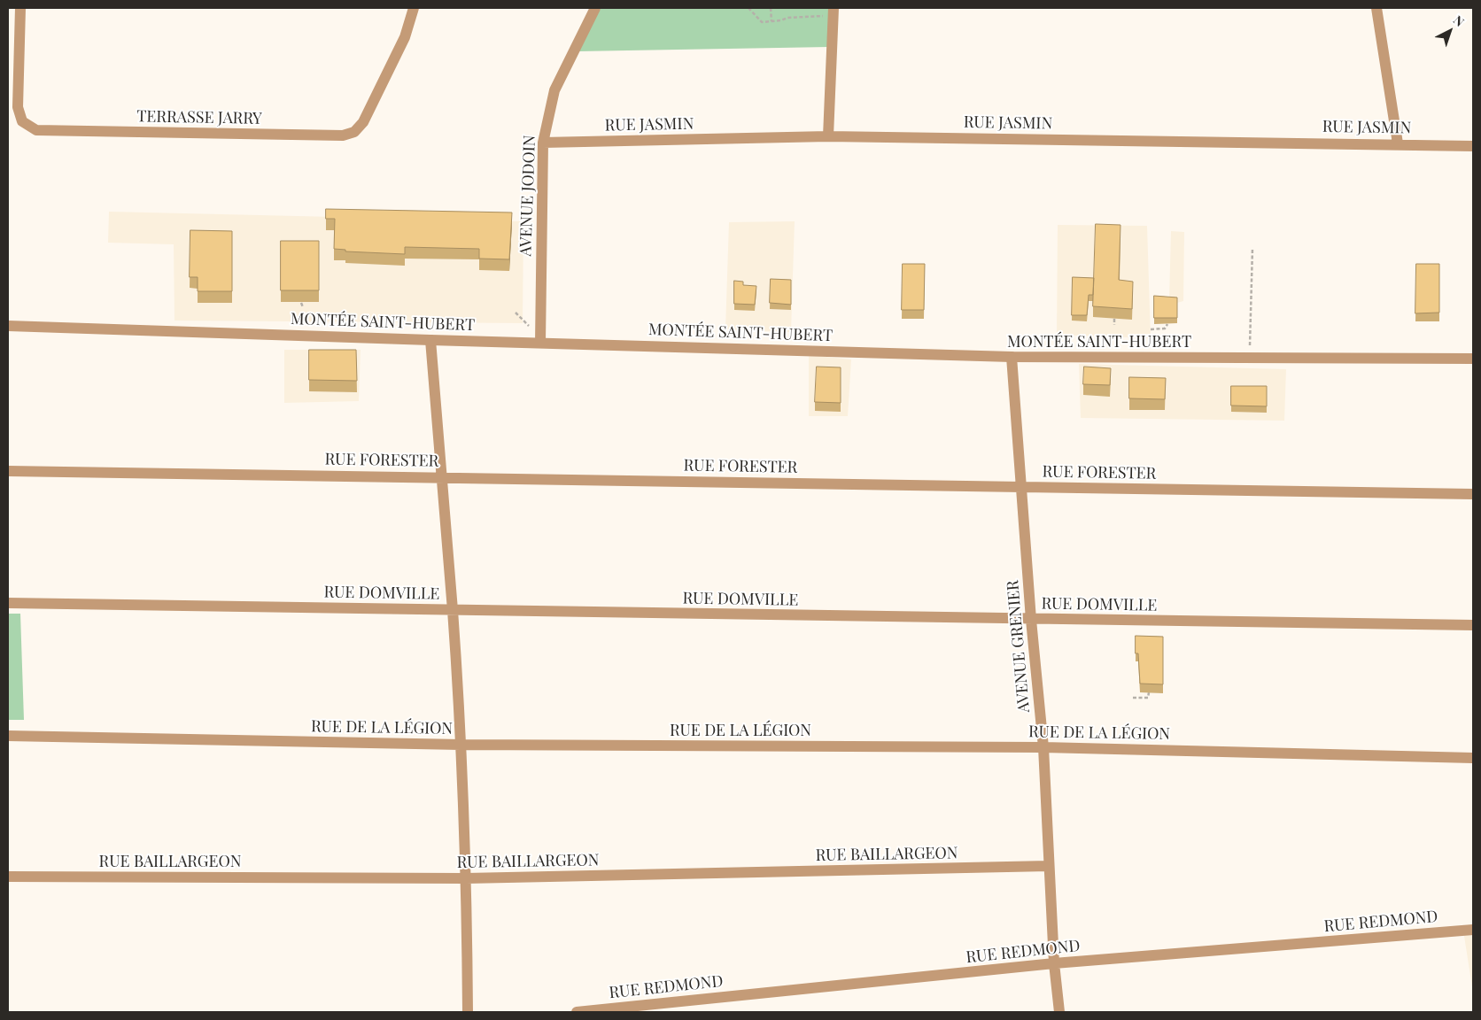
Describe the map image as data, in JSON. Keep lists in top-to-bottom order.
{
  "streets": {
    "street": [
      "TERRASSE JARRY",
      "RUE JASMIN",
      "AVENUE JODOIN",
      "MONTÉE SAINT-HUBERT",
      "RUE FORESTER",
      "RUE DOMVILLE",
      "AVENUE GRENIER",
      "RUE DE LA LÉGION",
      "RUE BAILLARGEON",
      "RUE REDMOND"
    ]
  },
  "crossings": [
    ["RUE JASMIN", "AVENUE JODOIN"],
    ["AVENUE JODOIN", "MONTÉE SAINT-HUBERT"],
    ["MONTÉE SAINT-HUBERT", "AVENUE GRENIER"],
    ["RUE FORESTER", "AVENUE GRENIER"],
    ["RUE DOMVILLE", "AVENUE GRENIER"],
    ["AVENUE GRENIER", "RUE DE LA LÉGION"],
    ["AVENUE GRENIER", "RUE BAILLARGEON"],
    ["AVENUE GRENIER", "RUE REDMOND"]
  ],
  "north": "top right"
}
